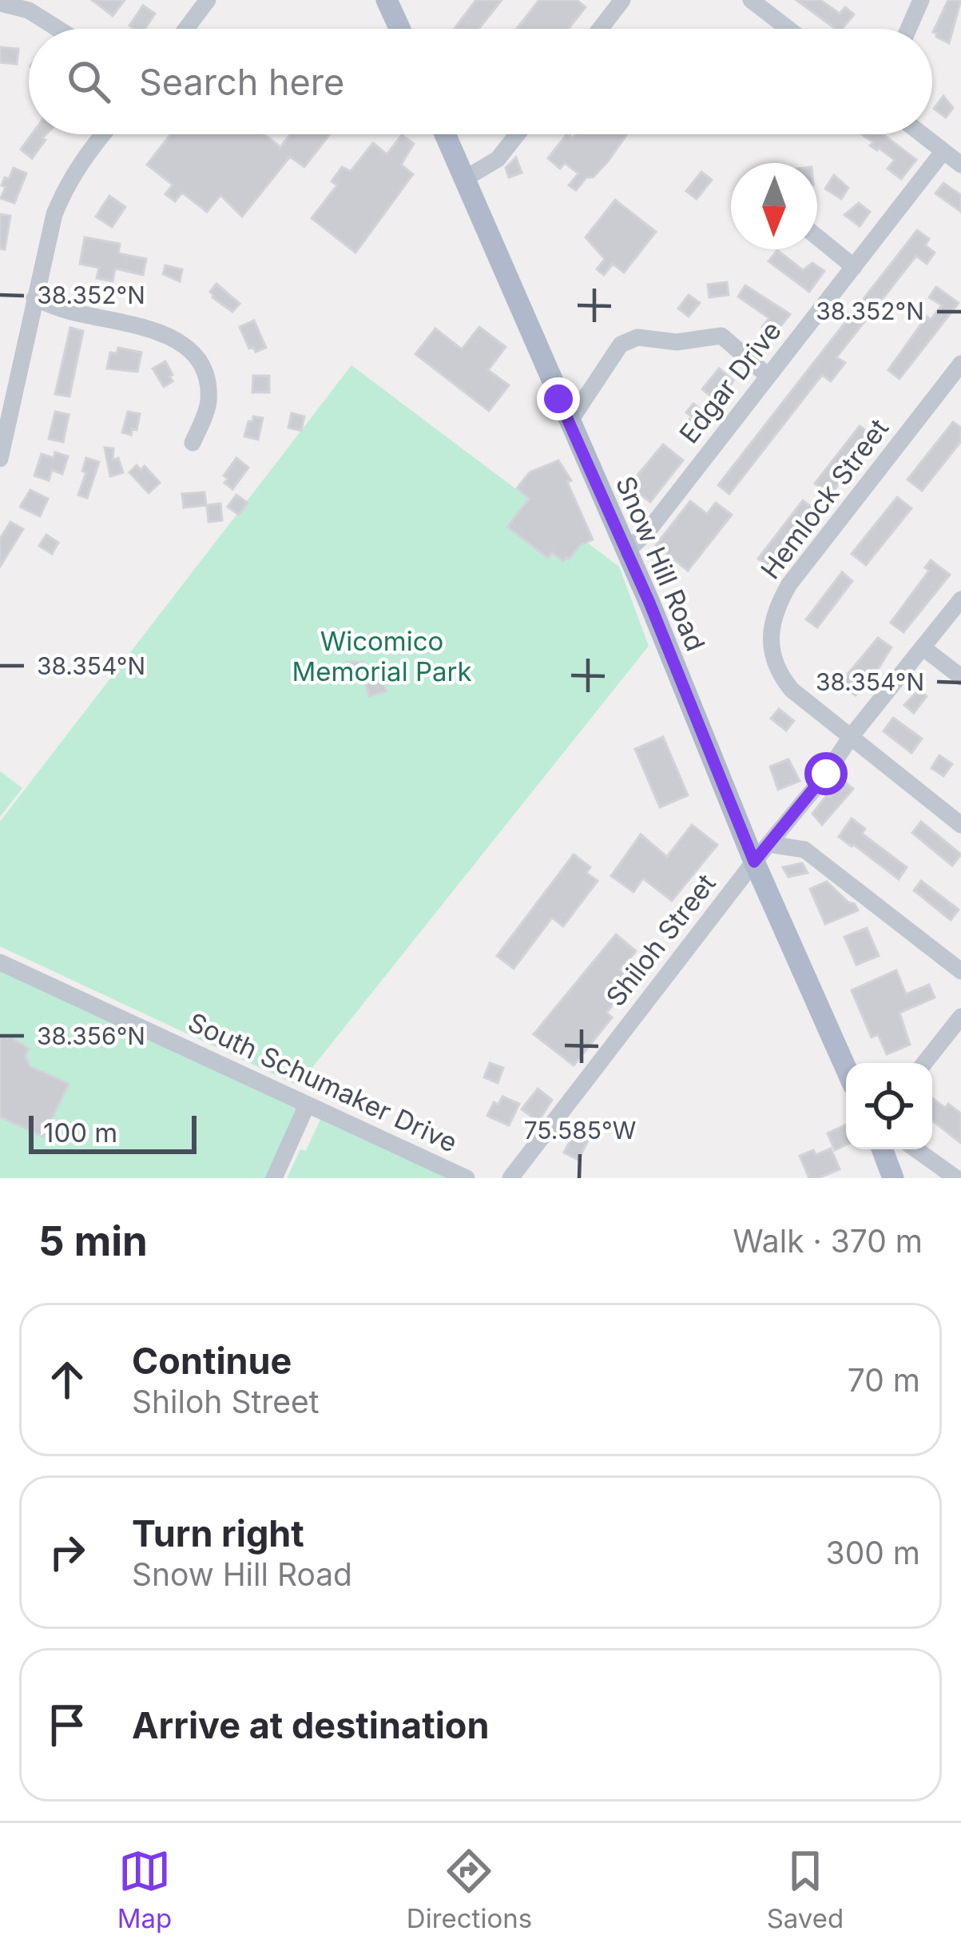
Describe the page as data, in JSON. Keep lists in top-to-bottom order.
{
  "streets": {
    "main road": ["Snow Hill Road"],
    "street": [
      "Edgar Drive",
      "Hemlock Street",
      "Shiloh Street",
      "South Schumaker Drive"
    ]
  },
  "crossings": [
    ["Edgar Drive", "Snow Hill Road"],
    ["Hemlock Street", "Shiloh Street"],
    ["Snow Hill Road", "Shiloh Street"]
  ],
  "parks": ["Wicomico Memorial Park"],
  "scale_bar": "100 m",
  "north": "bottom",
  "page": {
    "search": "Search here",
    "scale": "100 m",
    "heading": ["5 min", "Walk · 370 m"],
    "list": [
      ["Continue", "Shiloh Street", "70 m"],
      ["Turn right", "Snow Hill Road", "300 m"],
      "Arrive at destination"
    ],
    "nav": ["Map", "Directions", "Saved"]
  },
  "coordinates": [
    "38.352°N",
    "38.354°N",
    "38.356°N",
    "75.585°W"
  ]
}
